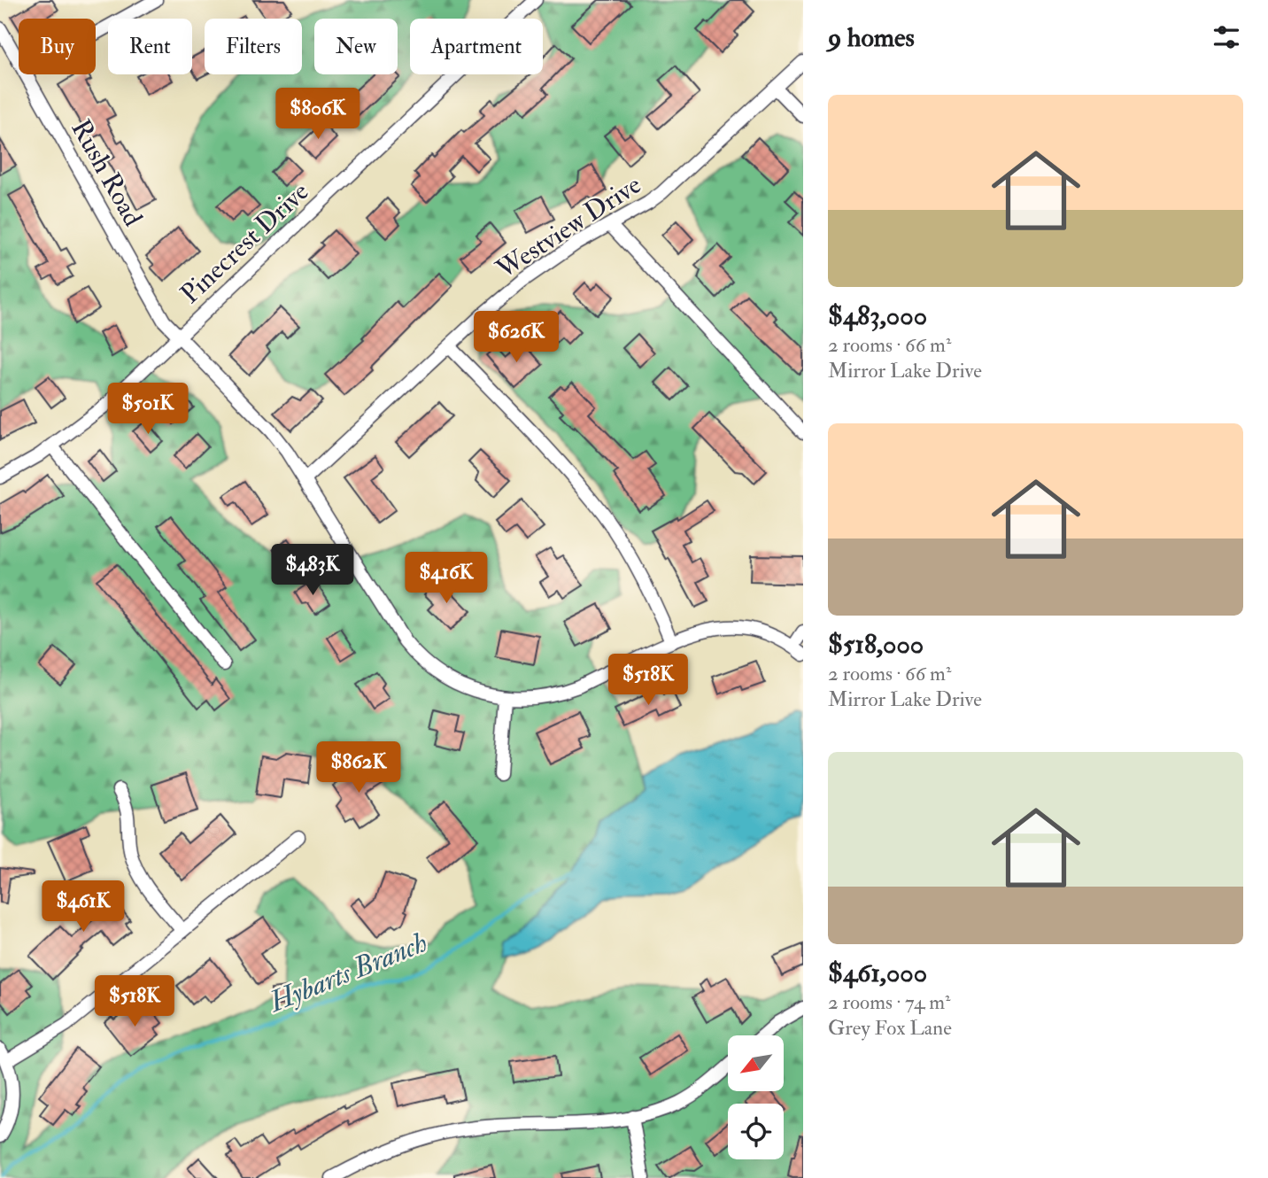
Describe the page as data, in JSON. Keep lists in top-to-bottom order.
{
  "streets": {
    "street": ["Rush Road", "Westview Drive", "Pinecrest Drive"]
  },
  "crossings": [
    ["Rush Road", "Westview Drive"],
    ["Rush Road", "Pinecrest Drive"]
  ],
  "water": ["Hybarts Branch"],
  "north": "bottom left",
  "page": {
    "heading": "9 homes",
    "chip": [
      "Buy",
      "Rent",
      "Filters",
      "New",
      "Apartment"
    ],
    "list": [
      {
        "name": "$483,000",
        "note": "2 rooms · 66 m² · Mirror Lake Drive"
      },
      {
        "name": "$518,000",
        "note": "2 rooms · 66 m² · Mirror Lake Drive"
      },
      {
        "name": "$461,000",
        "note": "2 rooms · 74 m² · Grey Fox Lane"
      }
    ],
    "price": [
      "$806K",
      "$626K",
      "$501K",
      "$483K",
      "$416K",
      "$518K",
      "$862K",
      "$461K",
      "$518K"
    ]
  }
}
